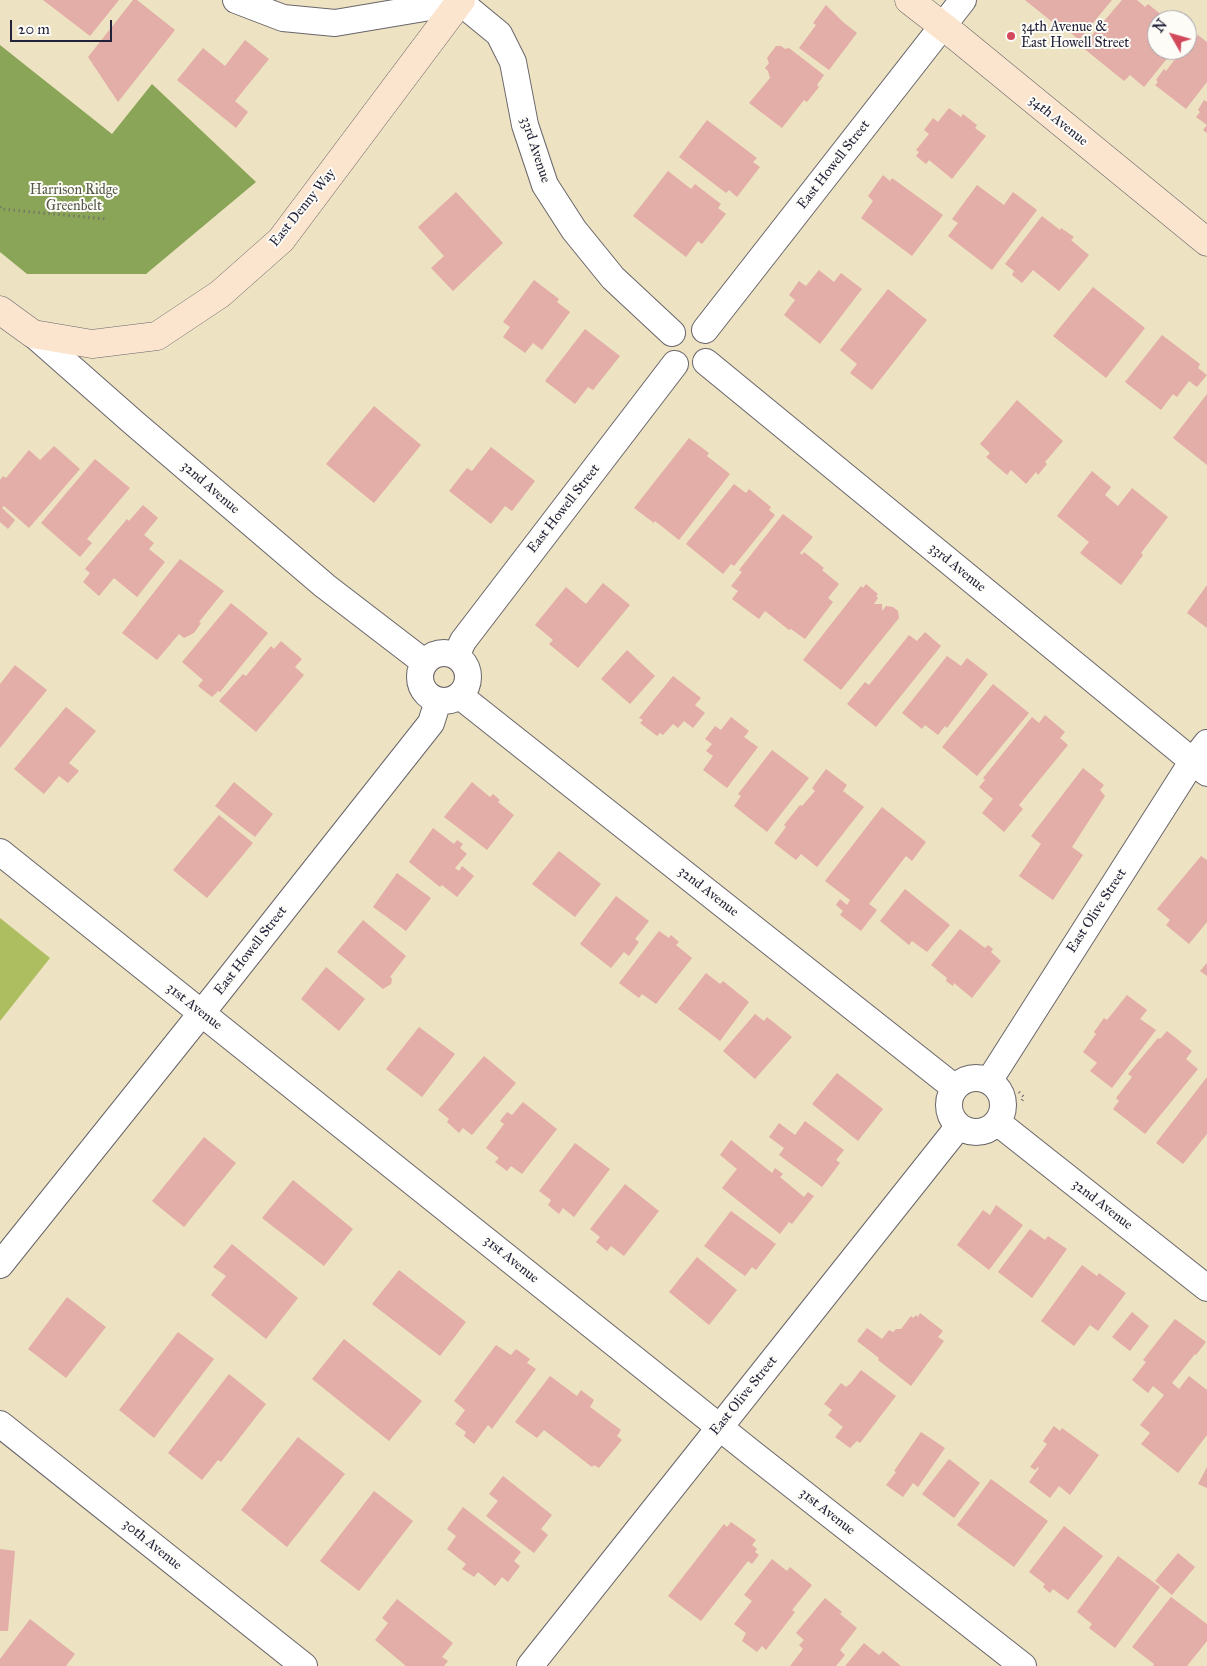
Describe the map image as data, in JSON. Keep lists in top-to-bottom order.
{
  "streets": {
    "street": [
      "34th Avenue",
      "33rd Avenue",
      "East Howell Street",
      "East Denny Way",
      "32nd Avenue",
      "East Olive Street",
      "31st Avenue",
      "30th Avenue"
    ]
  },
  "crossings": [
    ["34th Avenue", "East Howell Street"],
    ["33rd Avenue", "East Howell Street"],
    ["33rd Avenue", "East Denny Way"],
    ["33rd Avenue", "East Olive Street"],
    ["East Howell Street", "32nd Avenue"],
    ["East Howell Street", "31st Avenue"],
    ["East Denny Way", "32nd Avenue"],
    ["32nd Avenue", "East Olive Street"],
    ["East Olive Street", "31st Avenue"]
  ],
  "parks": ["Harrison Ridge Greenbelt"],
  "places": ["34th Avenue & East Howell Street"],
  "scale_bar": "20 m",
  "north": "top left"
}
